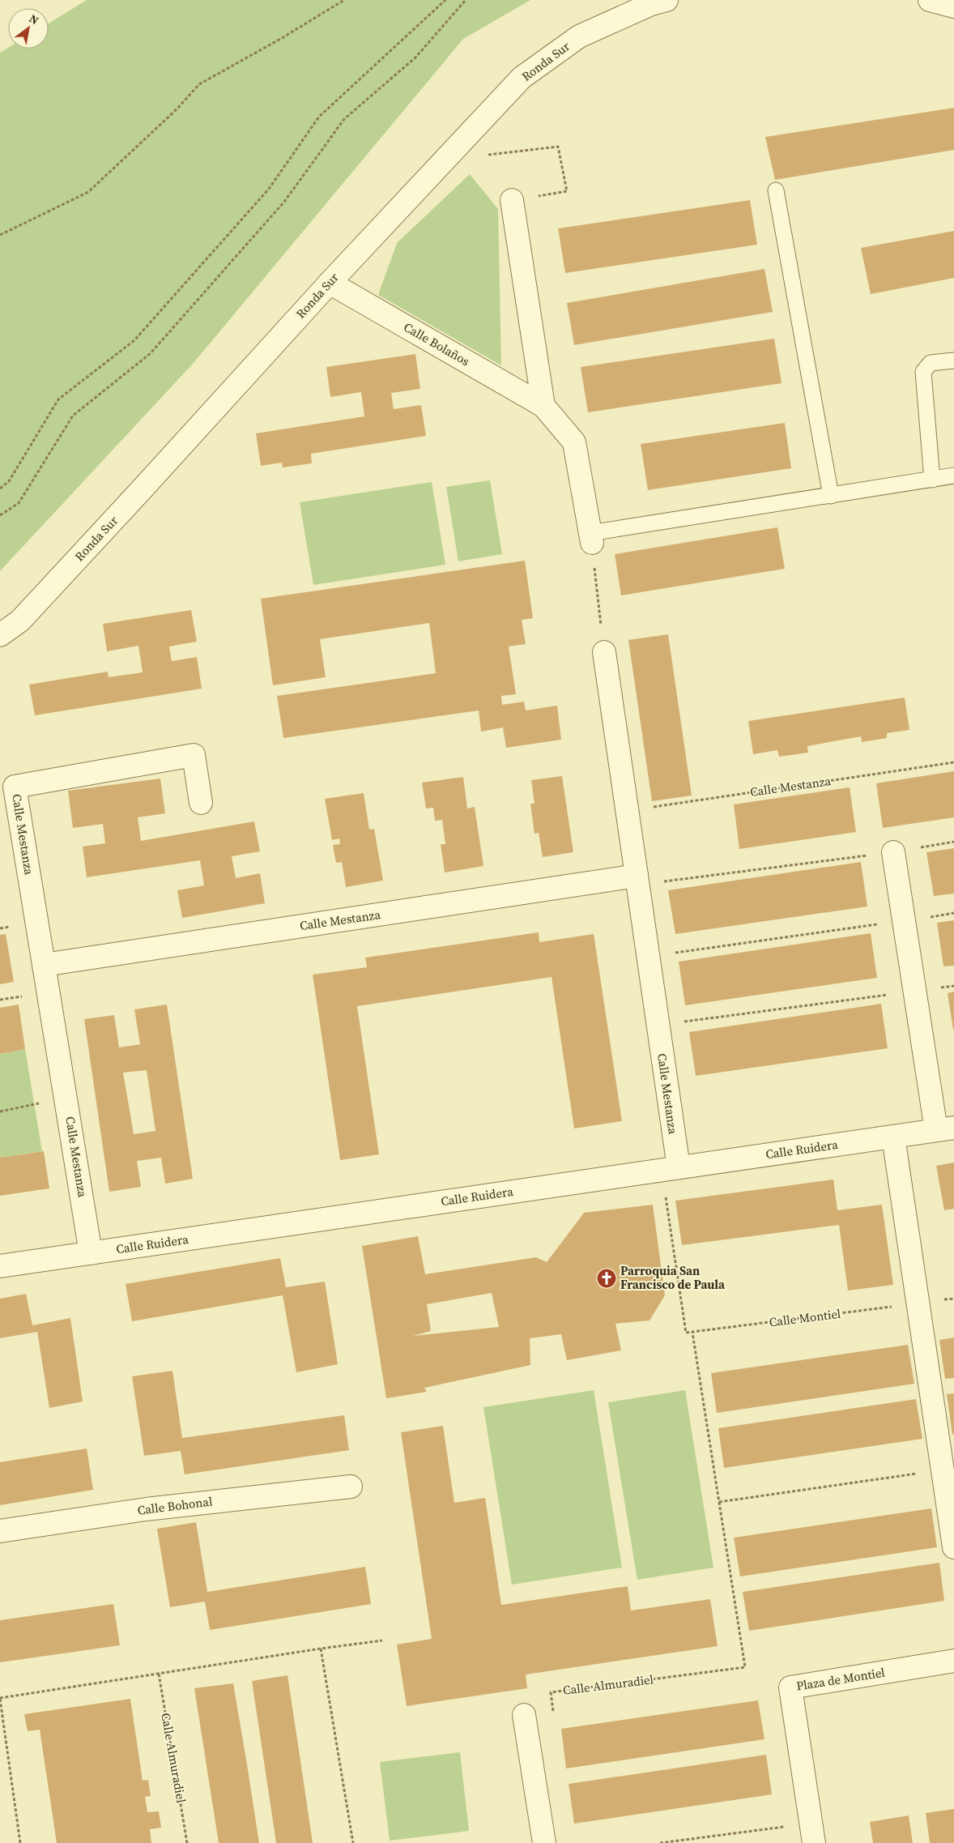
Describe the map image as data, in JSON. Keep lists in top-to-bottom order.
{
  "streets": {
    "street": [
      "Ronda Sur",
      "Calle Bolaños",
      "Calle Mestanza",
      "Calle Ruidera",
      "Calle Bohonal",
      "Plaza de Montiel"
    ],
    "path": ["Calle Montiel", "Calle Almuradiel"]
  },
  "crossings": [
    ["Ronda Sur", "Calle Bolaños"],
    ["Calle Mestanza", "Calle Ruidera"]
  ],
  "places": {
    "church": ["Parroquia San Francisco de Paula"]
  },
  "north": "top right"
}
